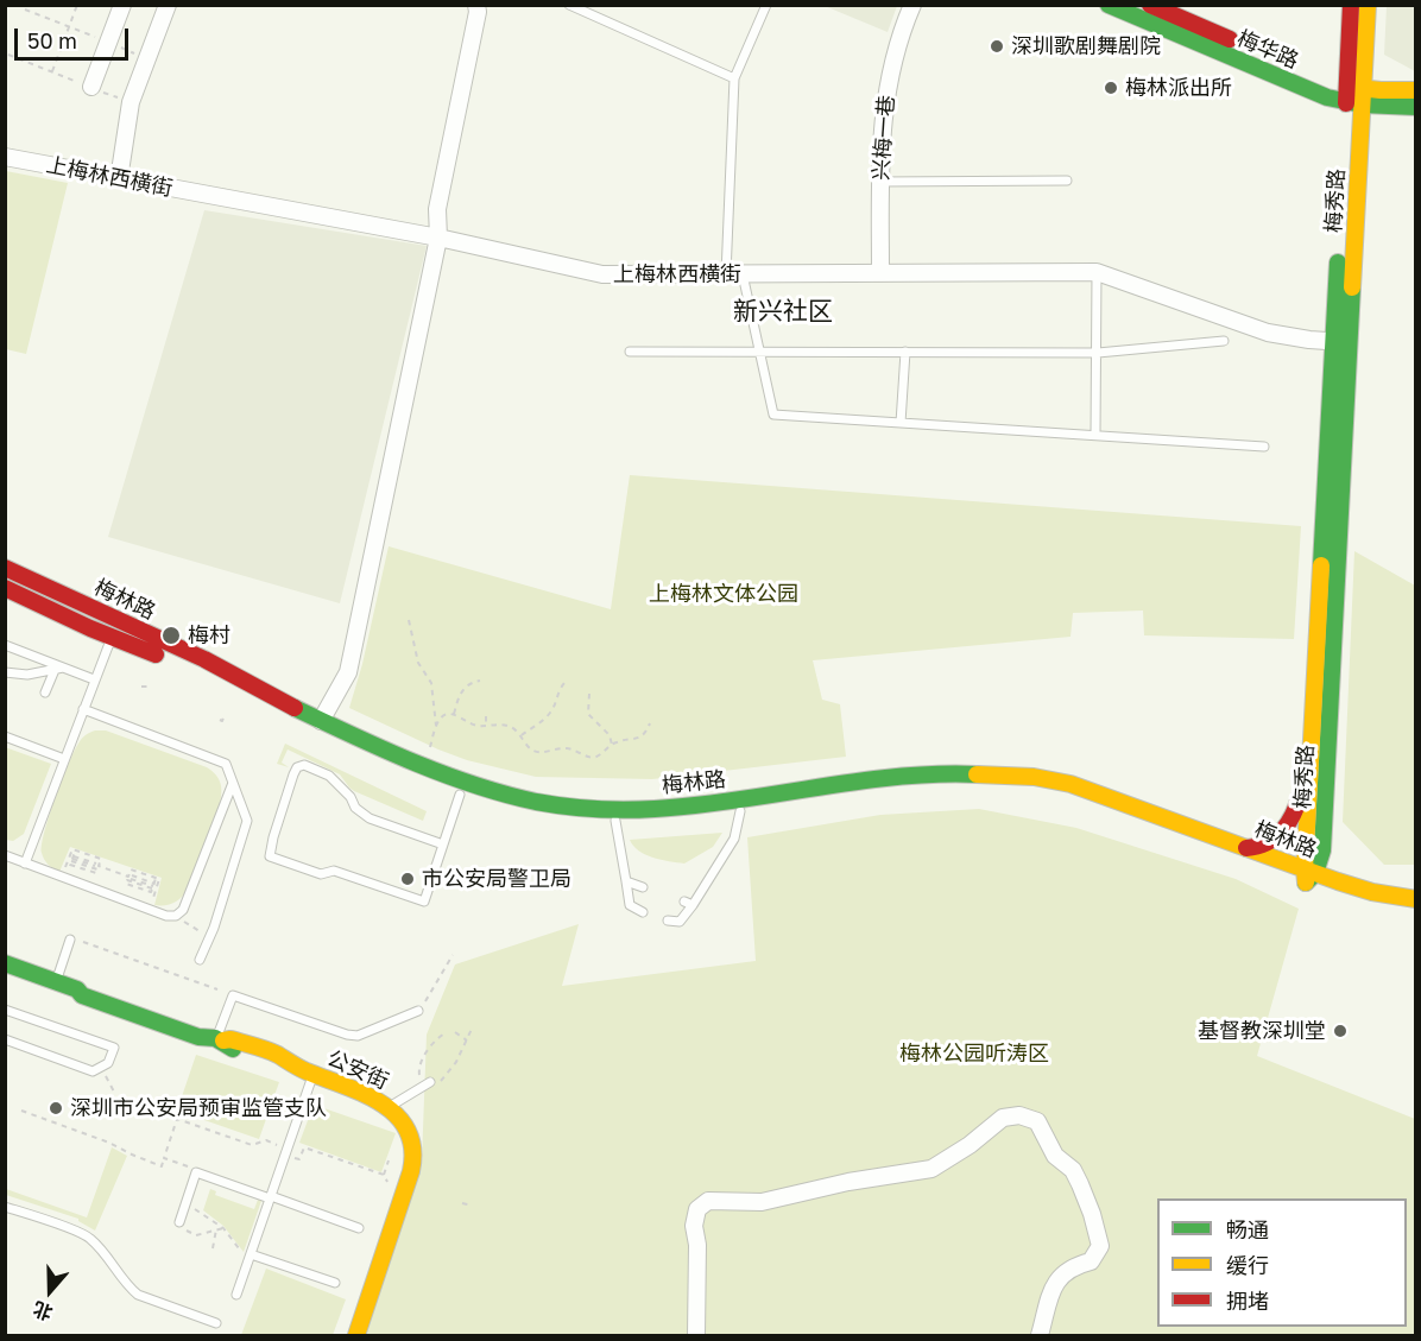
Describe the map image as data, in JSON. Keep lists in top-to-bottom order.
{
  "streets": {
    "main road": [
      "梅华路",
      "梅秀路",
      "梅林路",
      "公安街"
    ],
    "street": ["兴梅一巷", "上梅林西横街"]
  },
  "crossings": [
    ["梅华路", "梅秀路"],
    ["兴梅一巷", "上梅林西横街"],
    ["上梅林西横街", "梅秀路"],
    ["梅秀路", "梅林路"]
  ],
  "districts": ["新兴社区"],
  "parks": ["上梅林文体公园", "梅林公园听涛区"],
  "places": [
    "深圳歌剧舞剧院",
    "梅林派出所",
    "梅村",
    "市公安局警卫局",
    "基督教深圳堂",
    "深圳市公安局预审监管支队"
  ],
  "legend": ["畅通", "缓行", "拥堵"],
  "scale_bar": "50 m",
  "north": "bottom"
}
